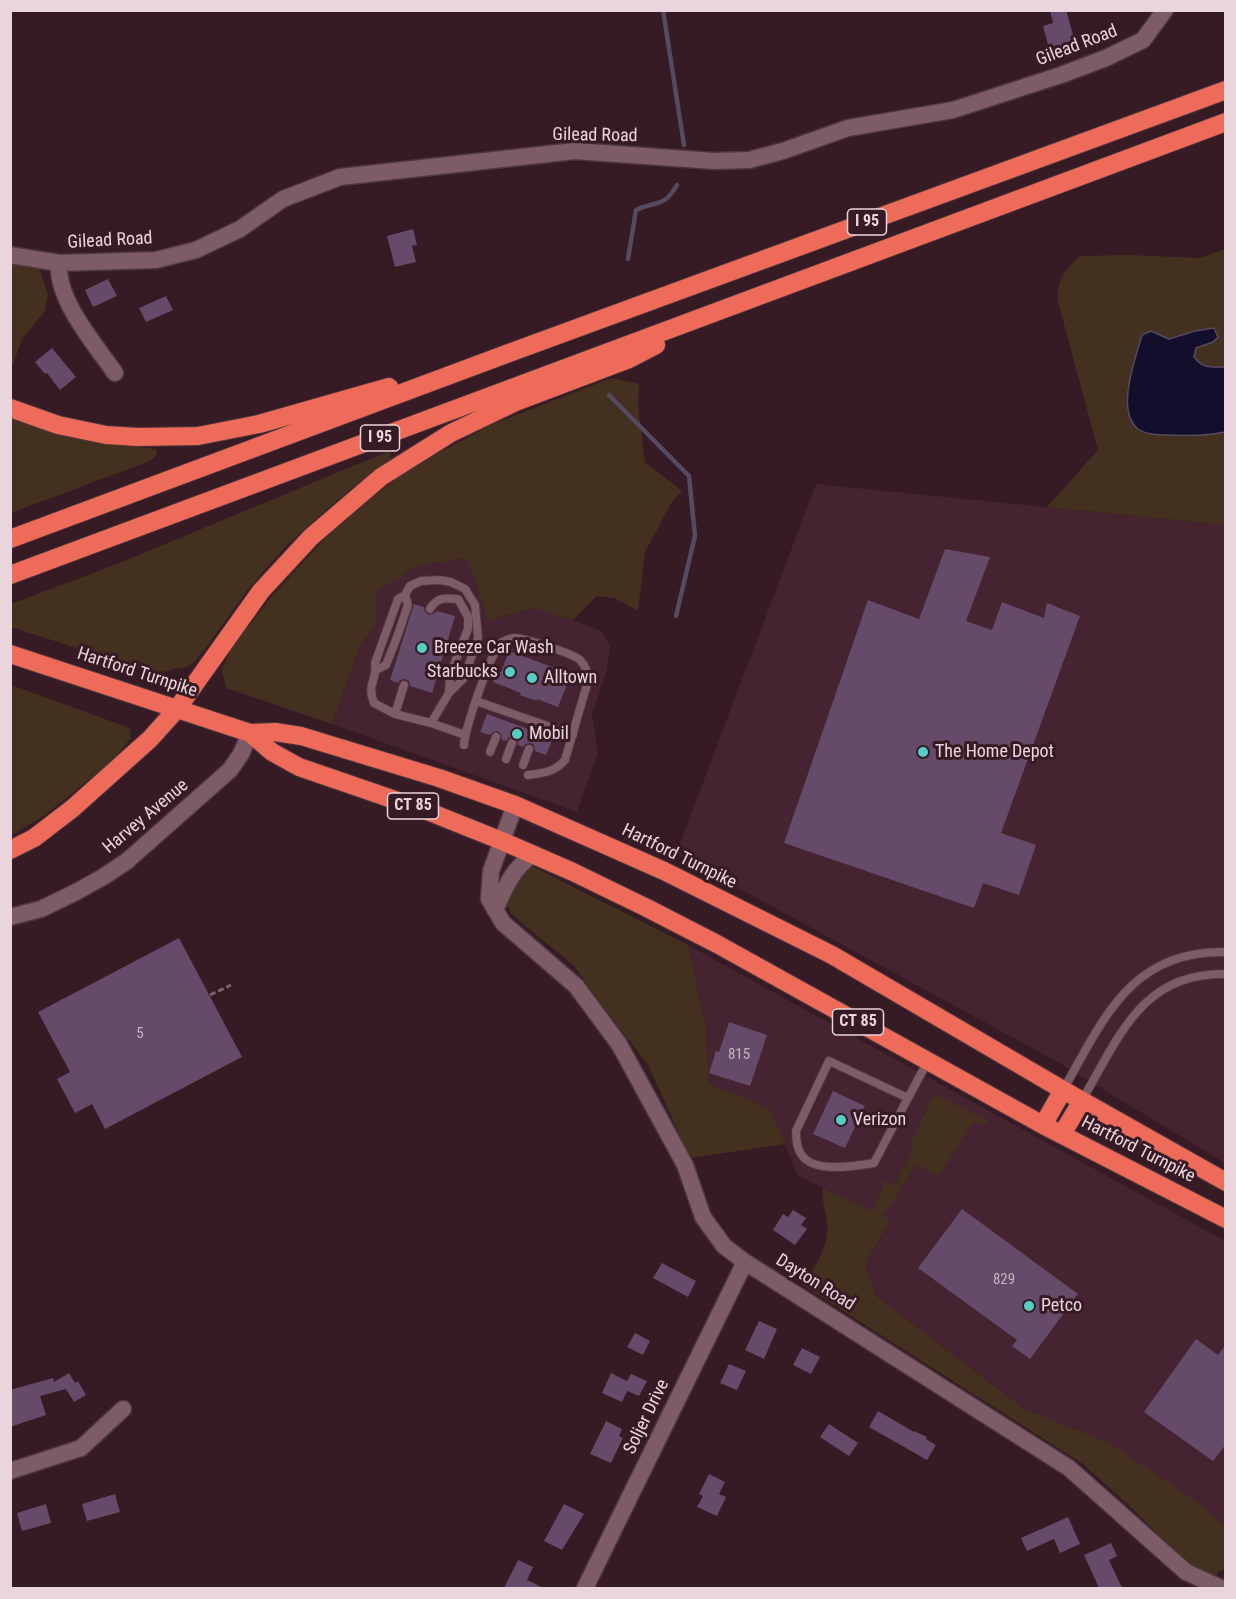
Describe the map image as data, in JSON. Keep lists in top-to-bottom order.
{
  "streets": {
    "highway": ["I 95", "Hartford Turnpike", "CT 85"],
    "street": [
      "Gilead Road",
      "Harvey Avenue",
      "Dayton Road",
      "Soljer Drive"
    ]
  },
  "crossings": [
    ["Hartford Turnpike", "Harvey Avenue"],
    ["Dayton Road", "Soljer Drive"]
  ],
  "places": [
    "Breeze Car Wash",
    "Starbucks",
    "Alltown",
    "Mobil",
    "The Home Depot",
    "Verizon",
    "Petco"
  ],
  "house_numbers": ["5", "815", "829"]
}
